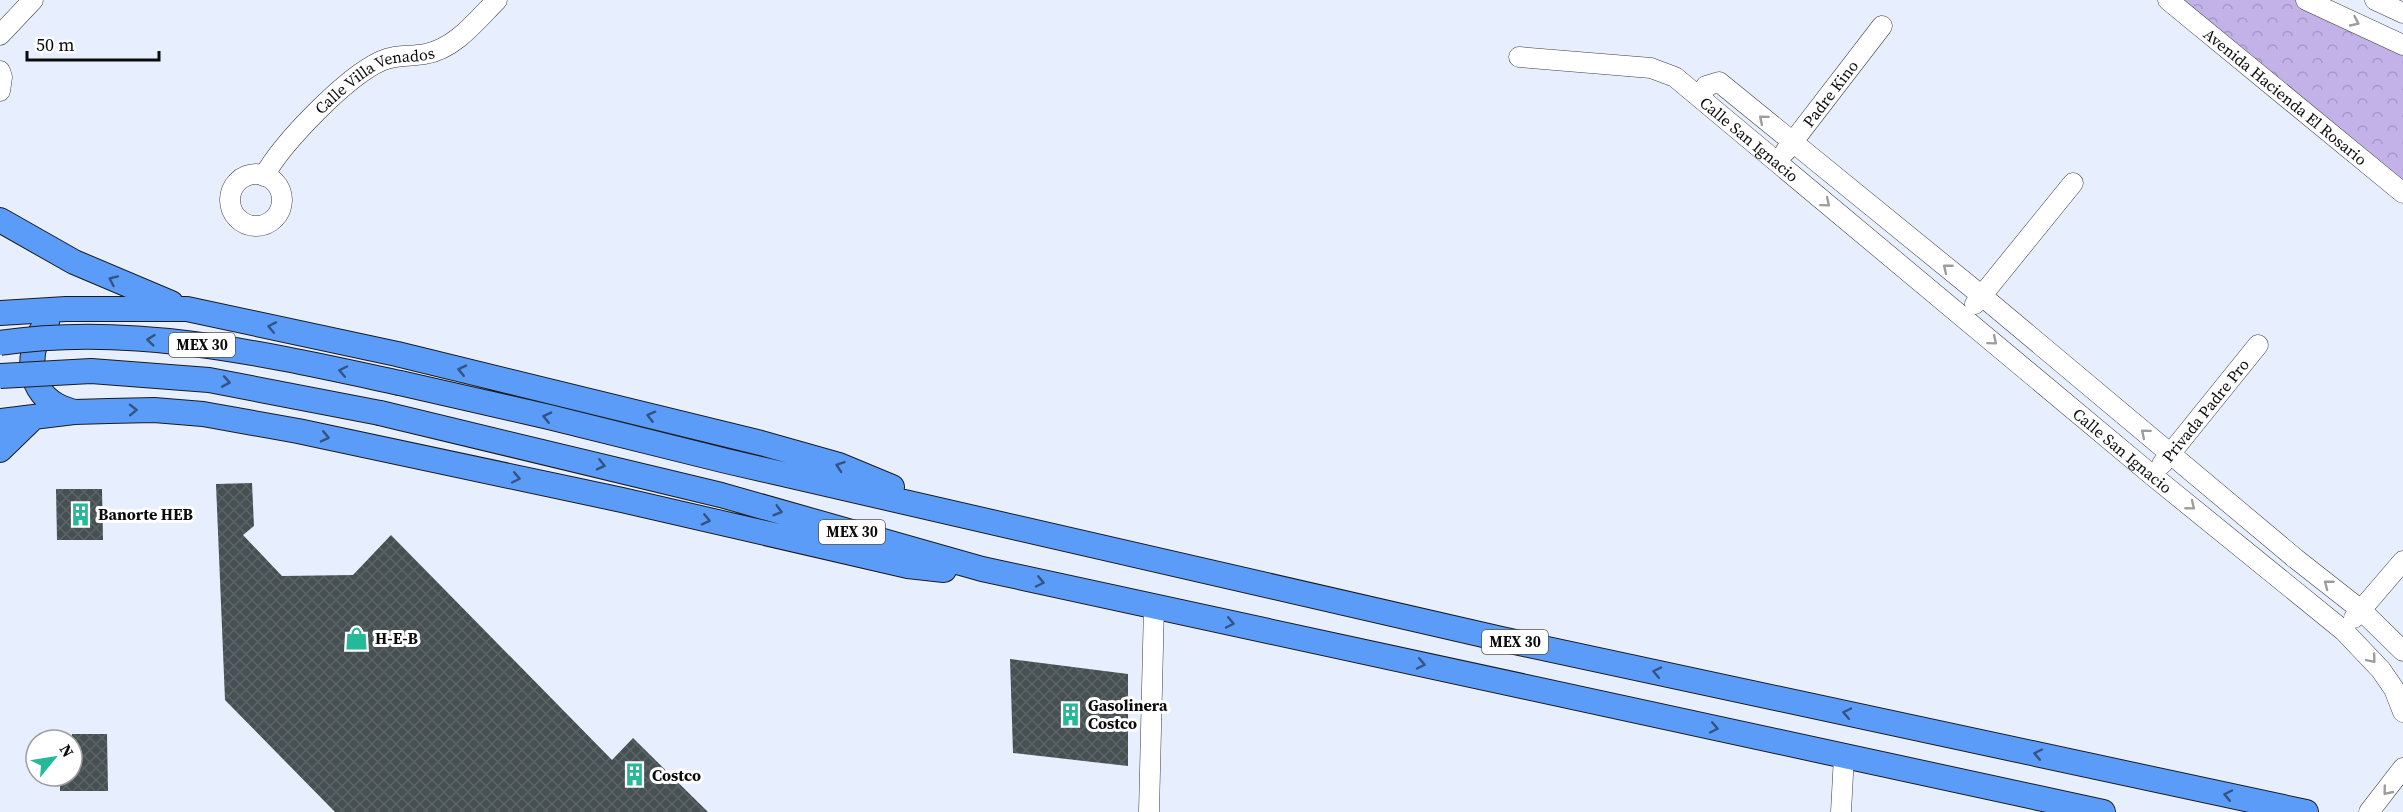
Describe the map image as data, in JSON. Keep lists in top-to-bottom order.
{
  "streets": {
    "main road": ["MEX 30"],
    "street": [
      "Calle Villa Venados",
      "Padre Kino",
      "Avenida Hacienda El Rosario",
      "Calle San Ignacio",
      "Privada Padre Pro"
    ]
  },
  "crossings": [
    ["Padre Kino", "Calle San Ignacio"],
    ["Calle San Ignacio", "Privada Padre Pro"]
  ],
  "places": {
    "building": ["Banorte HEB", "Gasolinera Costco", "Costco"],
    "shop": ["H-E-B"]
  },
  "scale_bar": "50 m",
  "north": "top right"
}
